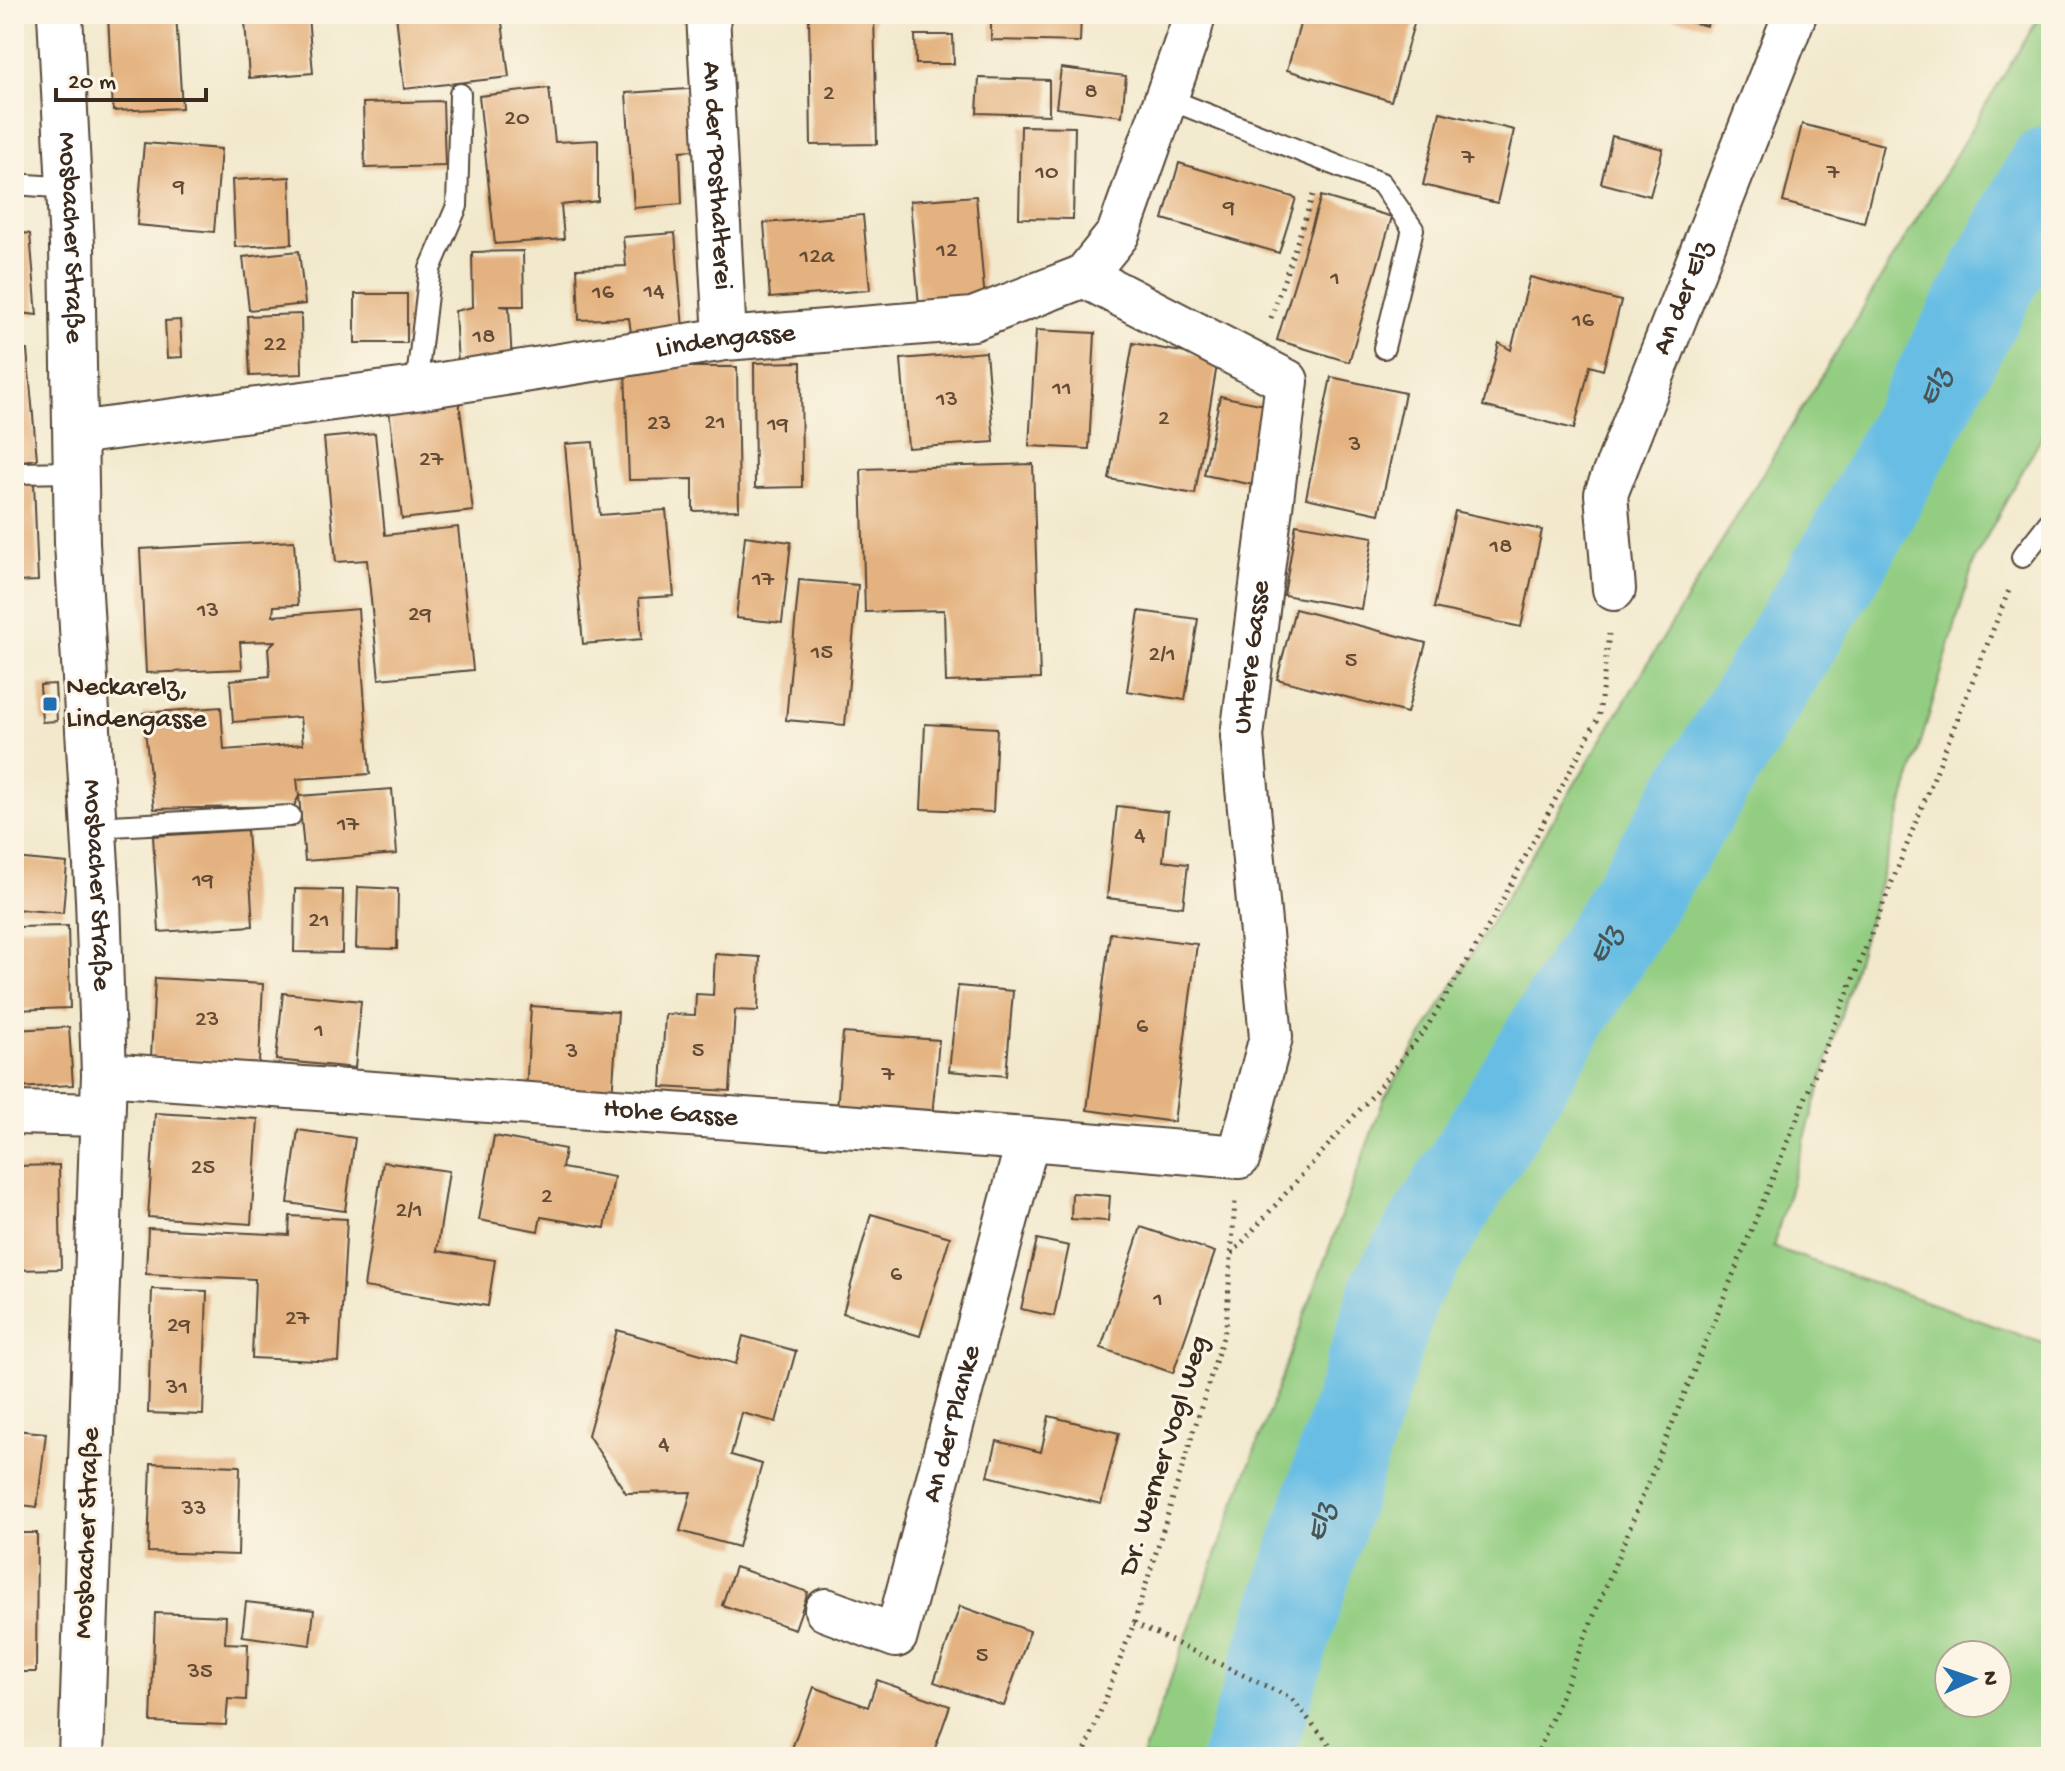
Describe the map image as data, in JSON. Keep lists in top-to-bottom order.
{
  "streets": {
    "street": [
      "An der Posthalterei",
      "Mosbacher Straße",
      "An der Elz",
      "Lindengasse",
      "Untere Gasse",
      "Hohe Gasse",
      "An der Planke"
    ],
    "path": ["Dr. Werner Vogl Weg"]
  },
  "crossings": [
    ["An der Posthalterei", "Lindengasse"],
    ["Mosbacher Straße", "Lindengasse"],
    ["Mosbacher Straße", "Hohe Gasse"],
    ["Lindengasse", "Untere Gasse"],
    ["Untere Gasse", "Hohe Gasse"],
    ["Untere Gasse", "Dr. Werner Vogl Weg"],
    ["Hohe Gasse", "An der Planke"],
    ["Hohe Gasse", "Dr. Werner Vogl Weg"]
  ],
  "water": ["Elz"],
  "places": {
    "transit": ["Neckarelz, Lindengasse"]
  },
  "house_numbers": [
    "8",
    "2",
    "20",
    "7",
    "10",
    "7",
    "9",
    "9",
    "12",
    "12a",
    "1",
    "14",
    "16",
    "16",
    "18",
    "22",
    "11",
    "13",
    "2",
    "21",
    "23",
    "19",
    "3",
    "27",
    "18",
    "17",
    "13",
    "29",
    "15",
    "2/1",
    "5",
    "17",
    "4",
    "19",
    "21",
    "23",
    "6",
    "1",
    "5",
    "3",
    "7",
    "25",
    "2",
    "2/1",
    "6",
    "1",
    "27",
    "29",
    "31",
    "4",
    "33",
    "5",
    "35"
  ],
  "scale_bar": "20 m",
  "north": "right"
}
